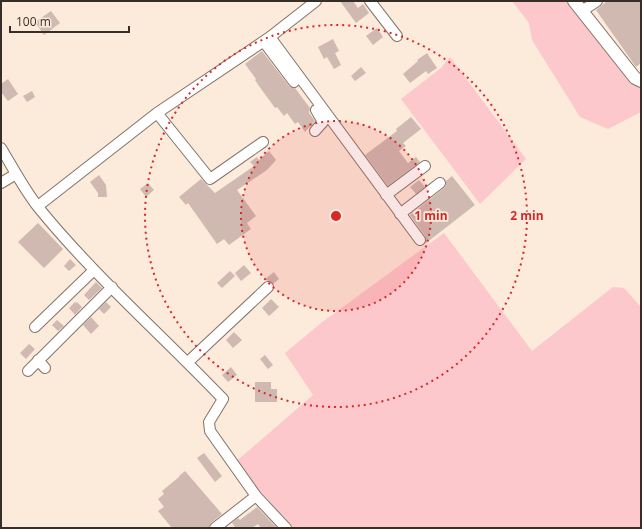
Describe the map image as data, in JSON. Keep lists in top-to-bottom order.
{
  "scale_bar": "100 m",
  "rings": ["1 min", "2 min"]
}
